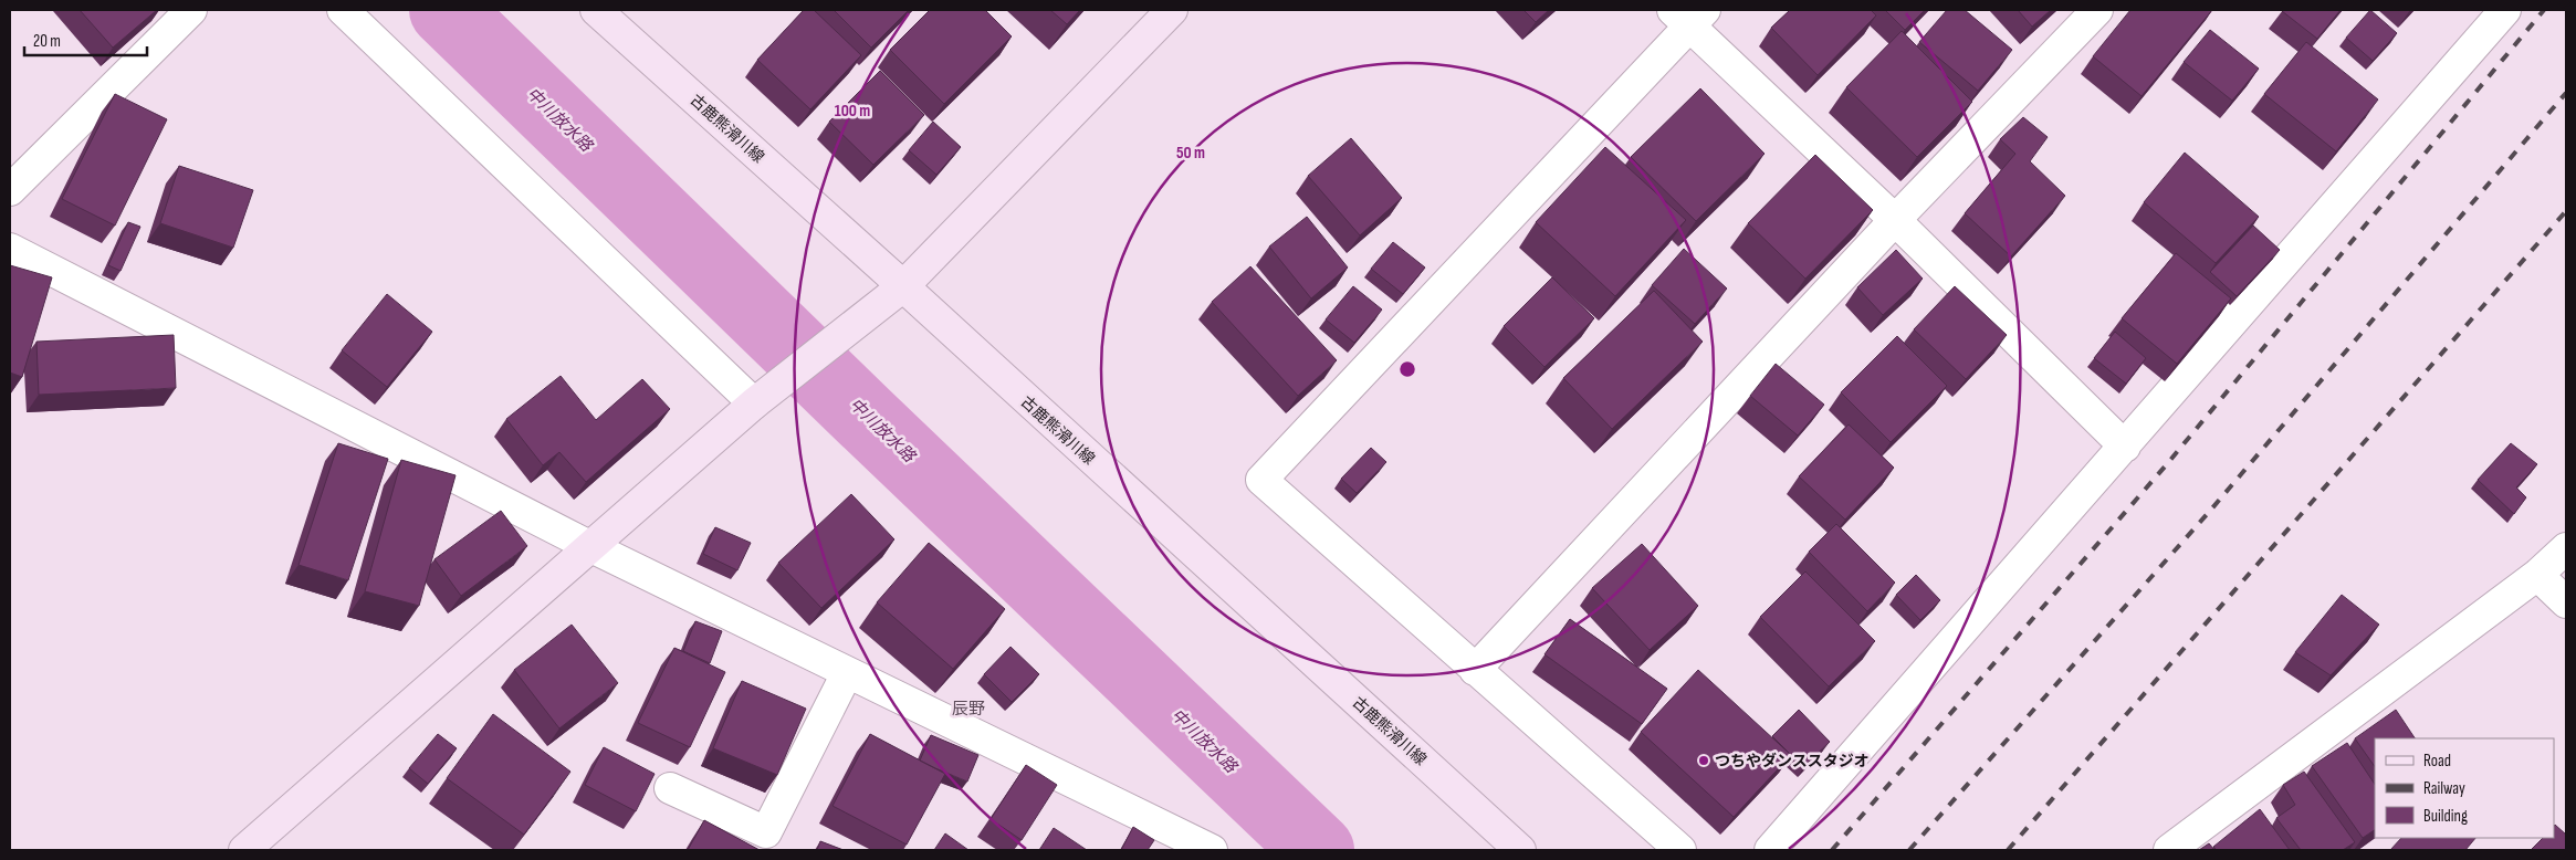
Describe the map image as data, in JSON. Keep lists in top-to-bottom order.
{
  "streets": {
    "street": ["古鹿熊滑川線"]
  },
  "districts": ["辰野"],
  "water": ["中川放水路"],
  "places": ["つちやダンススタジオ"],
  "legend": ["Road", "Railway", "Building"],
  "scale_bar": "20 m",
  "rings": ["100 m", "50 m"]
}
